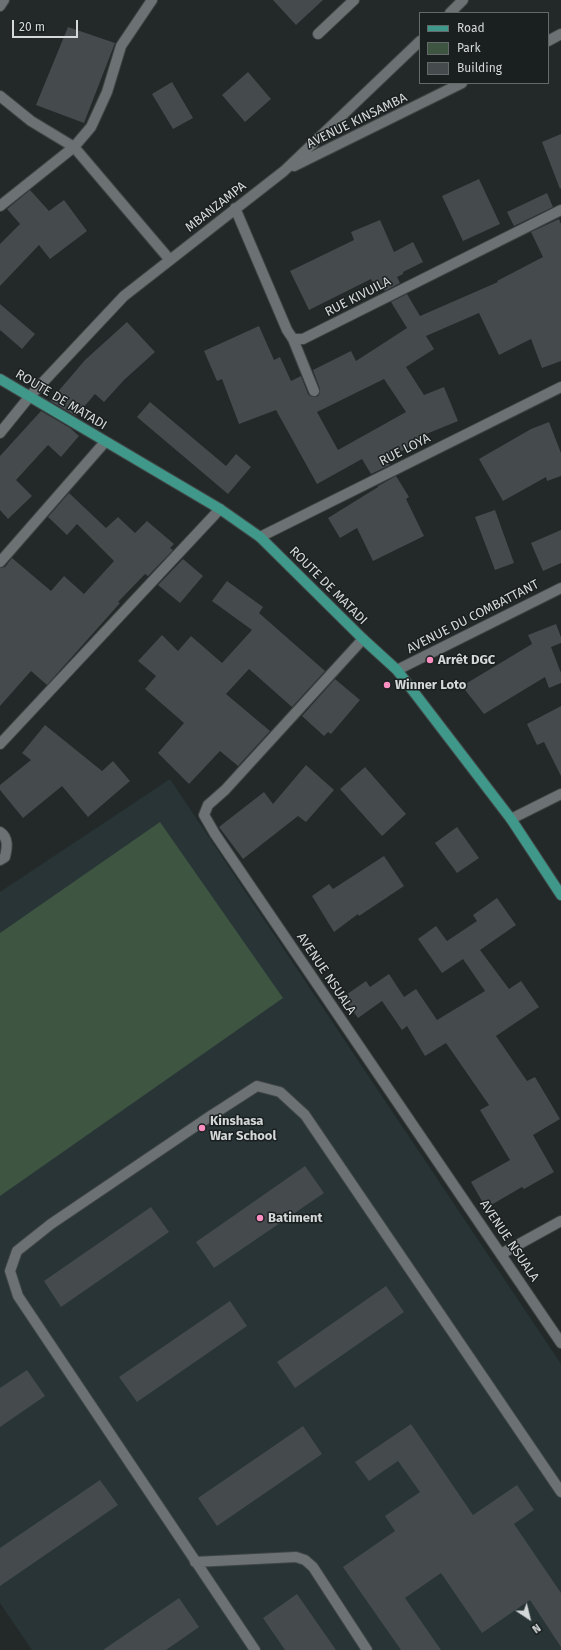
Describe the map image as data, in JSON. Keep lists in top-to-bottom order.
{
  "streets": {
    "main road": ["ROUTE DE MATADI"],
    "street": [
      "AVENUE KINSAMBA",
      "MBANZAMPA",
      "RUE KIVUILA",
      "RUE LOYA",
      "AVENUE DU COMBATTANT",
      "AVENUE NSUALA"
    ]
  },
  "crossings": [
    ["AVENUE KINSAMBA", "MBANZAMPA"],
    ["MBANZAMPA", "ROUTE DE MATADI"],
    ["ROUTE DE MATADI", "RUE LOYA"],
    ["ROUTE DE MATADI", "AVENUE DU COMBATTANT"],
    ["ROUTE DE MATADI", "AVENUE NSUALA"]
  ],
  "places": [
    "Arrêt DGC",
    "Winner Loto",
    "Kinshasa War School",
    "Batiment"
  ],
  "legend": ["Road", "Park", "Building"],
  "scale_bar": "20 m",
  "north": "bottom right"
}
